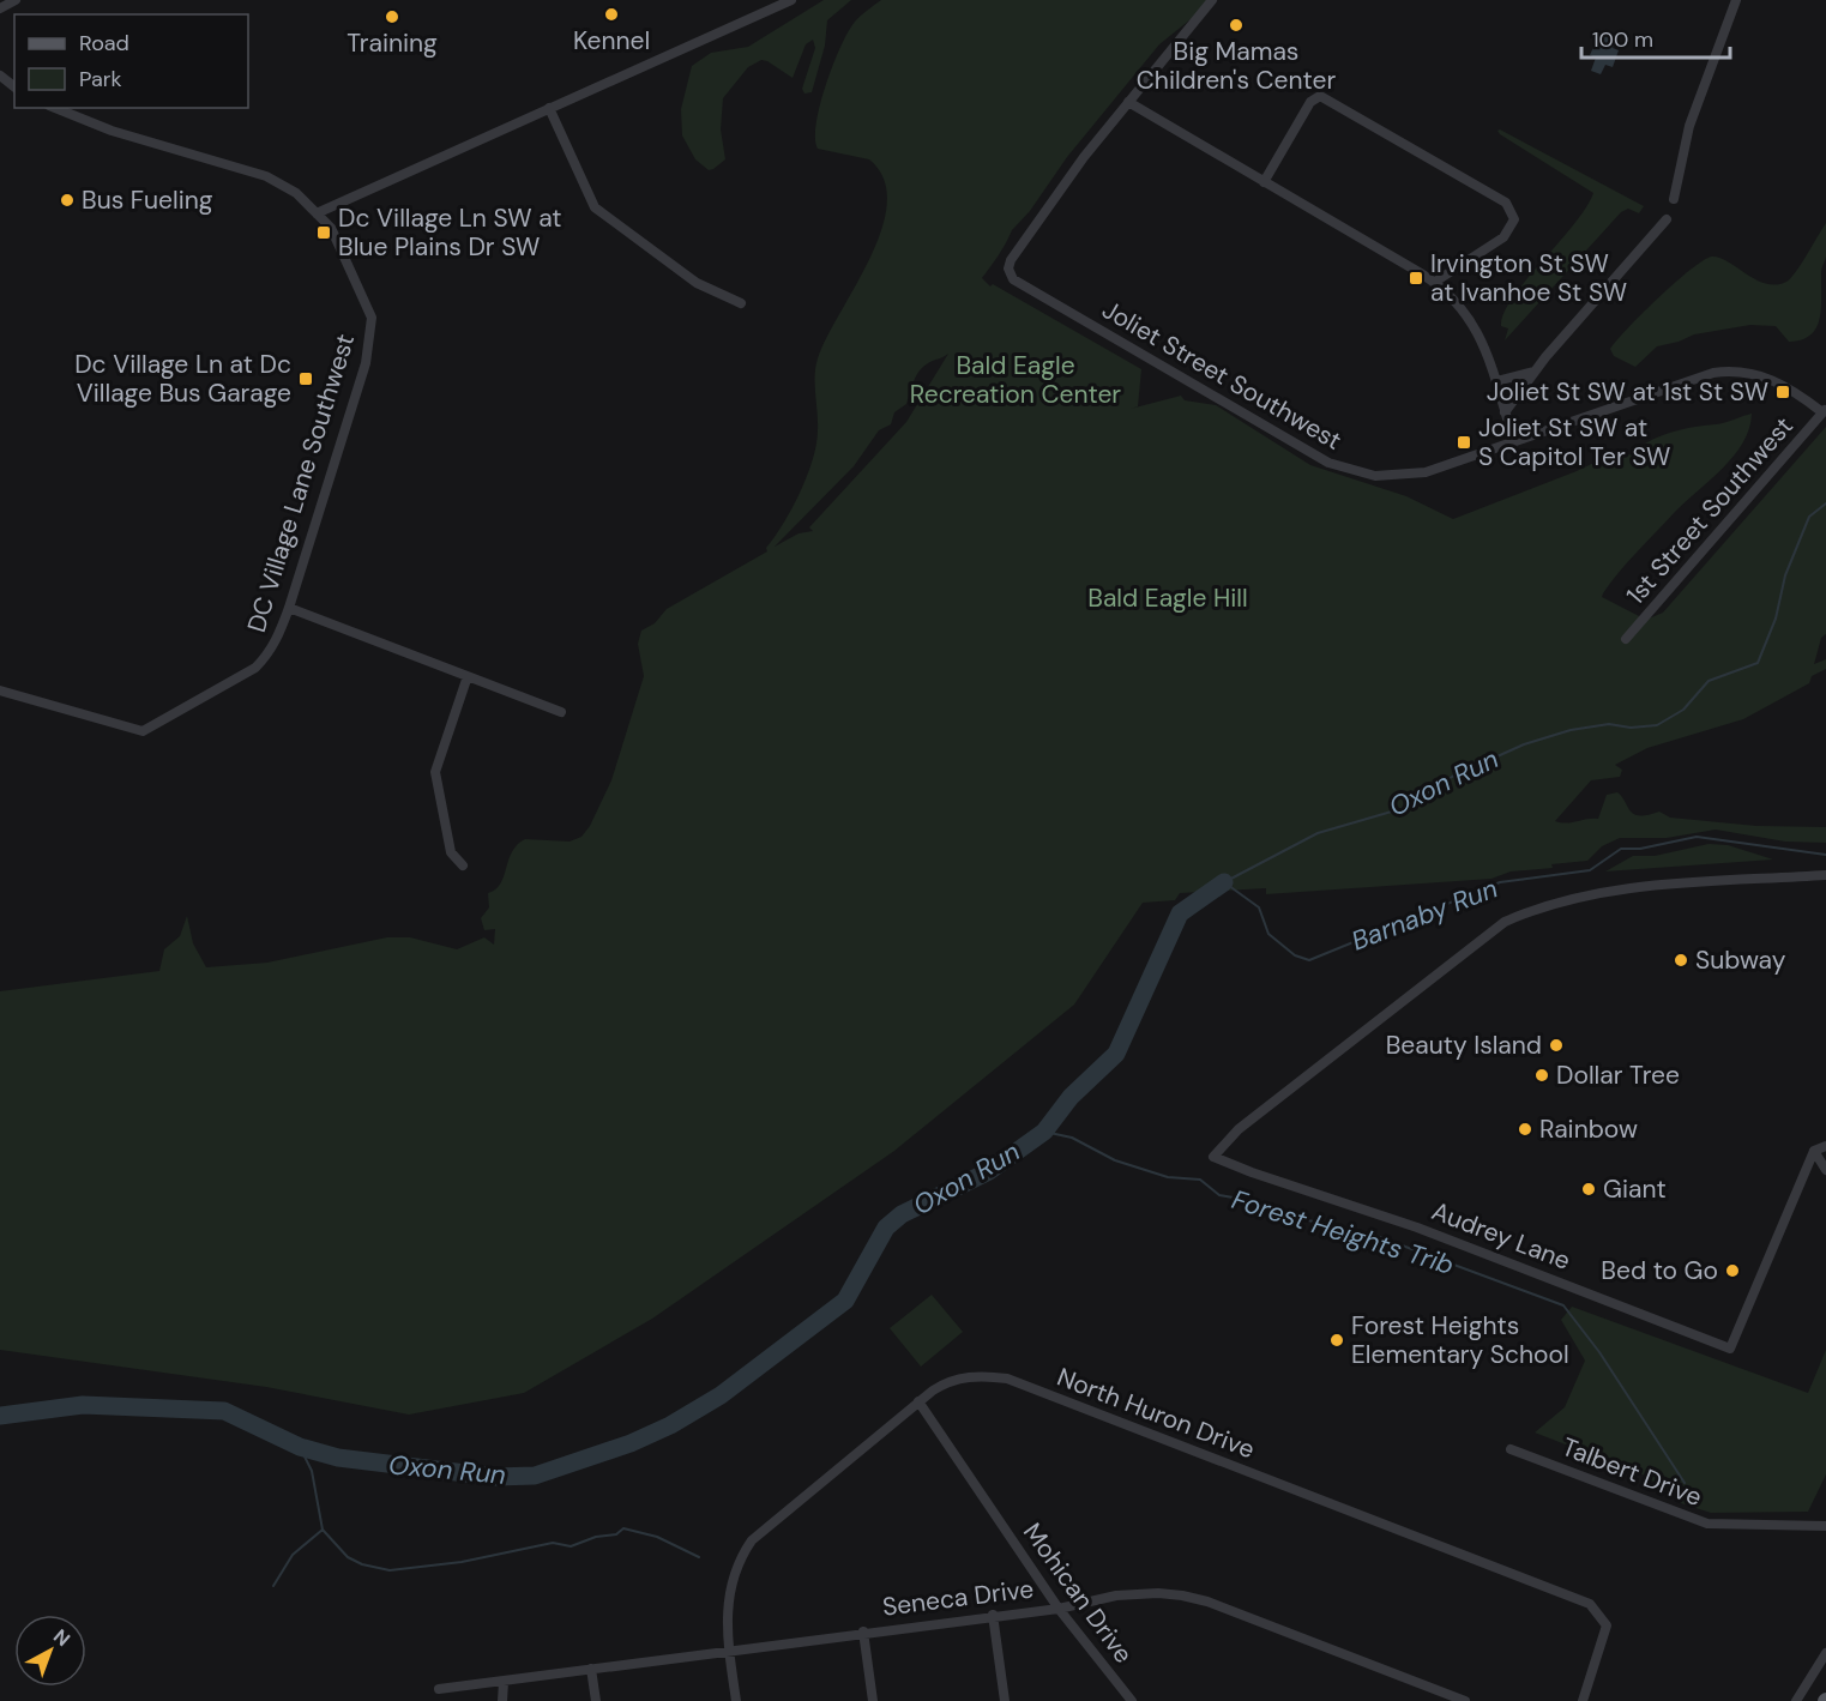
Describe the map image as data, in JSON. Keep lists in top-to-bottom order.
{
  "streets": {
    "street": [
      "Joliet Street Southwest",
      "DC Village Lane Southwest",
      "1st Street Southwest",
      "Audrey Lane",
      "North Huron Drive",
      "Talbert Drive",
      "Mohican Drive",
      "Seneca Drive"
    ]
  },
  "crossings": [
    ["Joliet Street Southwest", "1st Street Southwest"],
    ["North Huron Drive", "Mohican Drive"],
    ["North Huron Drive", "Seneca Drive"],
    ["Mohican Drive", "Seneca Drive"]
  ],
  "water": ["Oxon Run", "Barnaby Run", "Forest Heights Trib"],
  "parks": ["Bald Eagle Recreation Center", "Bald Eagle Hill"],
  "places": {
    "other": [
      "Kennel",
      "Training",
      "Big Mamas Children's Center",
      "Bus Fueling",
      "Subway",
      "Beauty Island",
      "Dollar Tree",
      "Rainbow",
      "Giant",
      "Bed to Go",
      "Forest Heights Elementary School"
    ],
    "transit": [
      "Dc Village Ln SW at Blue Plains Dr SW",
      "Irvington St SW at Ivanhoe St SW",
      "Dc Village Ln at Dc Village Bus Garage",
      "Joliet St SW at 1st St SW",
      "Joliet St SW at S Capitol Ter SW"
    ]
  },
  "legend": ["Road", "Park"],
  "scale_bar": "100 m",
  "north": "top right"
}
